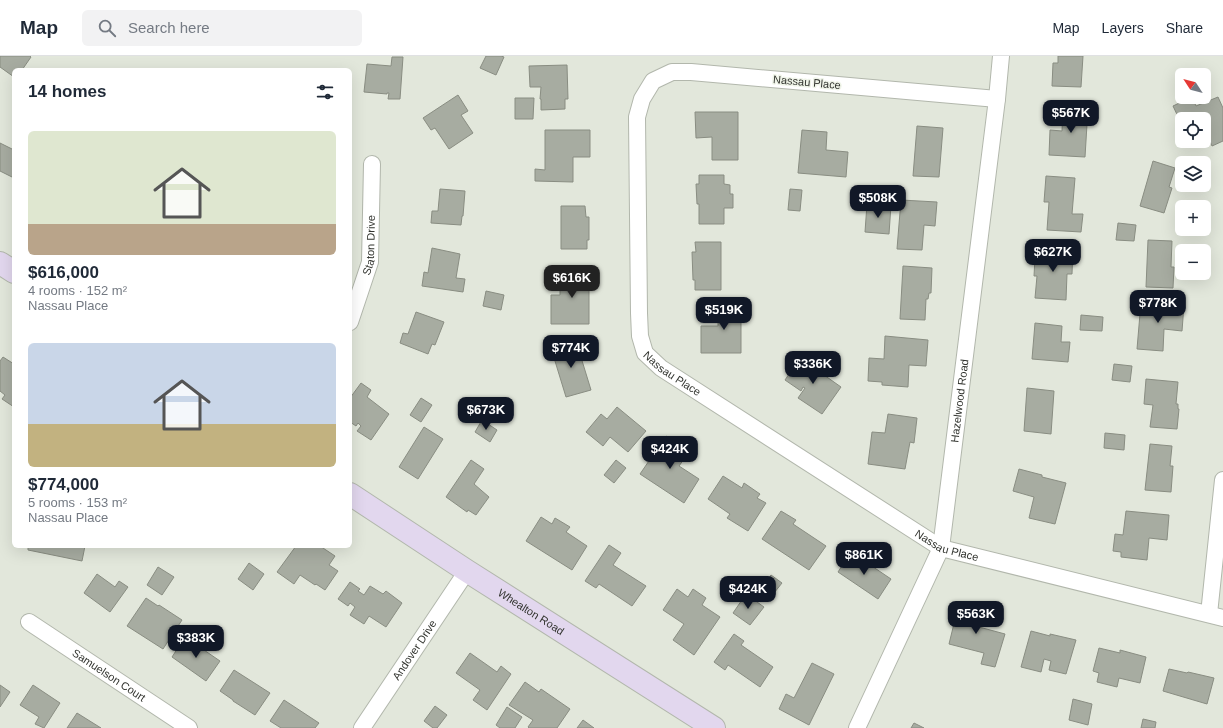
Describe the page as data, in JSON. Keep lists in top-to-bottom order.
{
  "streets": {
    "street": [
      "Nassau Place",
      "Staton Drive",
      "Hazelwood Road",
      "Whealton Road",
      "Andover Drive",
      "Samuelson Court"
    ]
  },
  "crossings": [
    ["Nassau Place", "Hazelwood Road"],
    ["Whealton Road", "Andover Drive"]
  ],
  "north": "top left",
  "page": {
    "header": "Map",
    "search": "Search here",
    "nav": ["Map", "Layers", "Share"],
    "map_buttons": ["+", "−"],
    "heading": "14 homes",
    "price": [
      "$567K",
      "$508K",
      "$627K",
      "$616K",
      "$778K",
      "$519K",
      "$774K",
      "$336K",
      "$673K",
      "$424K",
      "$861K",
      "$424K",
      "$563K",
      "$383K"
    ],
    "list": [
      {
        "name": "$616,000",
        "note": "4 rooms · 152 m² · Nassau Place"
      },
      {
        "name": "$774,000",
        "note": "5 rooms · 153 m² · Nassau Place"
      }
    ]
  }
}
